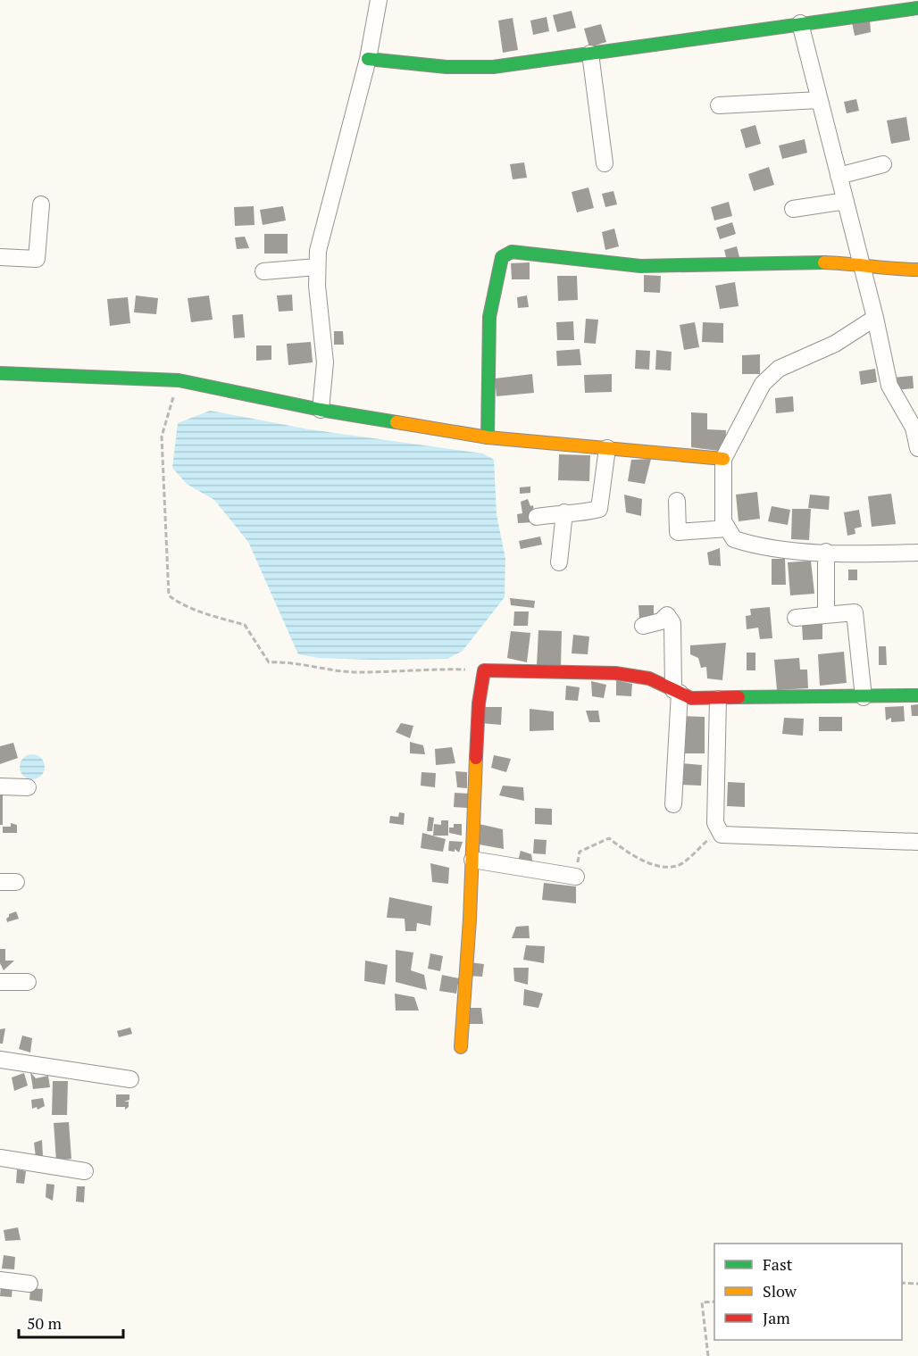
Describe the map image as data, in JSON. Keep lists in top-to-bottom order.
{
  "legend": ["Fast", "Slow", "Jam"],
  "scale_bar": "50 m"
}
